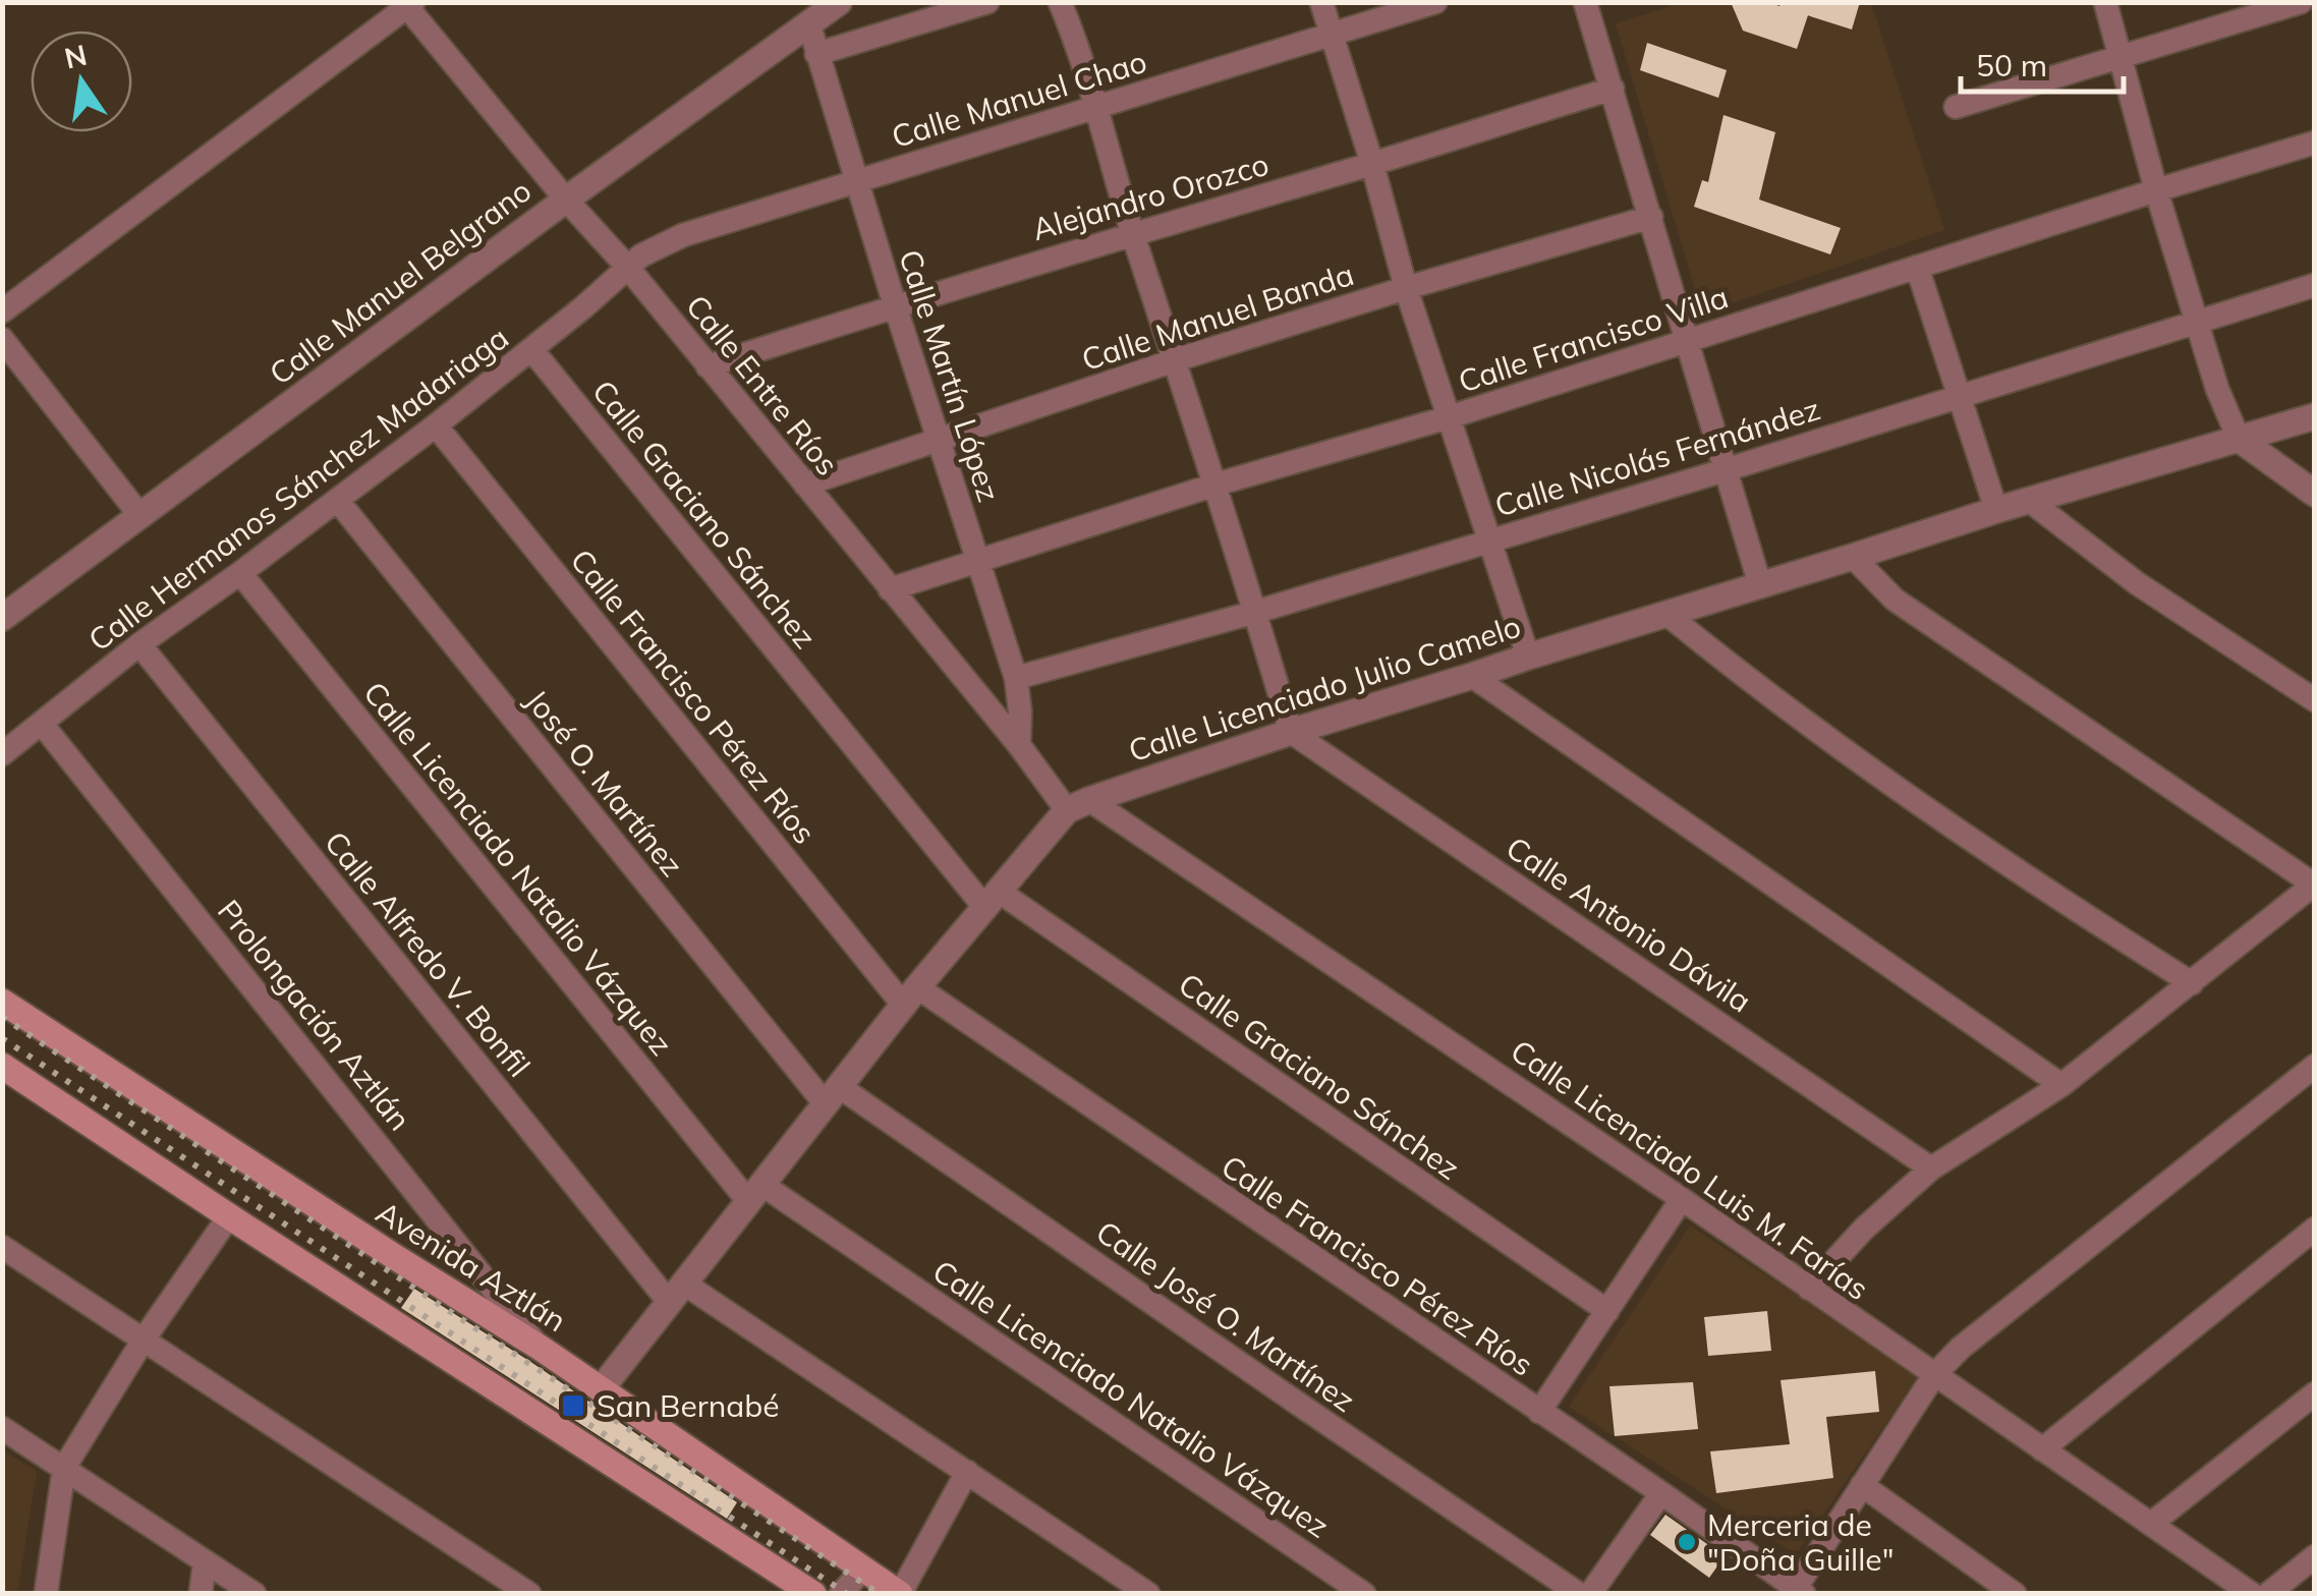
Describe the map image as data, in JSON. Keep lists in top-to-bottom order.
{
  "streets": {
    "main road": ["Avenida Aztlán"],
    "street": [
      "Calle Manuel Chao",
      "Alejandro Orozco",
      "Calle Manuel Belgrano",
      "Calle Manuel Banda",
      "Calle Francisco Villa",
      "Calle Martín López",
      "Calle Entre Ríos",
      "Calle Nicolás Fernández",
      "Calle Hermanos Sánchez Madariaga",
      "Calle Graciano Sánchez",
      "Calle Licenciado Julio Camelo",
      "Calle Francisco Pérez Ríos",
      "José O. Martínez",
      "Calle Licenciado Natalio Vázquez",
      "Calle Antonio Dávila",
      "Calle Alfredo V. Bonfil",
      "Prolongación Aztlán",
      "Calle Licenciado Luis M. Farías",
      "Calle José O. Martínez"
    ]
  },
  "crossings": [
    ["Calle Manuel Chao", "Calle Martín López"],
    ["Calle Manuel Chao", "Calle Entre Ríos"],
    ["Calle Manuel Chao", "Calle Hermanos Sánchez Madariaga"],
    ["Alejandro Orozco", "Calle Martín López"],
    ["Alejandro Orozco", "Calle Entre Ríos"],
    ["Calle Manuel Belgrano", "Calle Martín López"],
    ["Calle Manuel Belgrano", "Calle Entre Ríos"],
    ["Calle Manuel Banda", "Calle Martín López"],
    ["Calle Manuel Banda", "Calle Entre Ríos"],
    ["Calle Francisco Villa", "Calle Martín López"],
    ["Calle Francisco Villa", "Calle Entre Ríos"],
    ["Calle Martín López", "Calle Entre Ríos"],
    ["Calle Martín López", "Calle Nicolás Fernández"],
    ["Calle Entre Ríos", "Calle Hermanos Sánchez Madariaga"],
    ["Calle Entre Ríos", "Calle Licenciado Julio Camelo"],
    ["Calle Entre Ríos", "Calle Licenciado Luis M. Farías"],
    ["Calle Hermanos Sánchez Madariaga", "Calle Graciano Sánchez"],
    ["Calle Hermanos Sánchez Madariaga", "Calle Francisco Pérez Ríos"],
    ["Calle Hermanos Sánchez Madariaga", "José O. Martínez"],
    ["Calle Hermanos Sánchez Madariaga", "Calle Licenciado Natalio Vázquez"],
    ["Calle Hermanos Sánchez Madariaga", "Calle Alfredo V. Bonfil"],
    ["Calle Hermanos Sánchez Madariaga", "Prolongación Aztlán"],
    ["Calle Licenciado Julio Camelo", "Calle Antonio Dávila"],
    ["Calle Licenciado Julio Camelo", "Calle Licenciado Luis M. Farías"],
    ["José O. Martínez", "Calle José O. Martínez"],
    ["Prolongación Aztlán", "Avenida Aztlán"]
  ],
  "places": {
    "transit": ["San Bernabé"],
    "other": ["Merceria de \"Doña Guille\""]
  },
  "scale_bar": "50 m",
  "north": "top"
}
